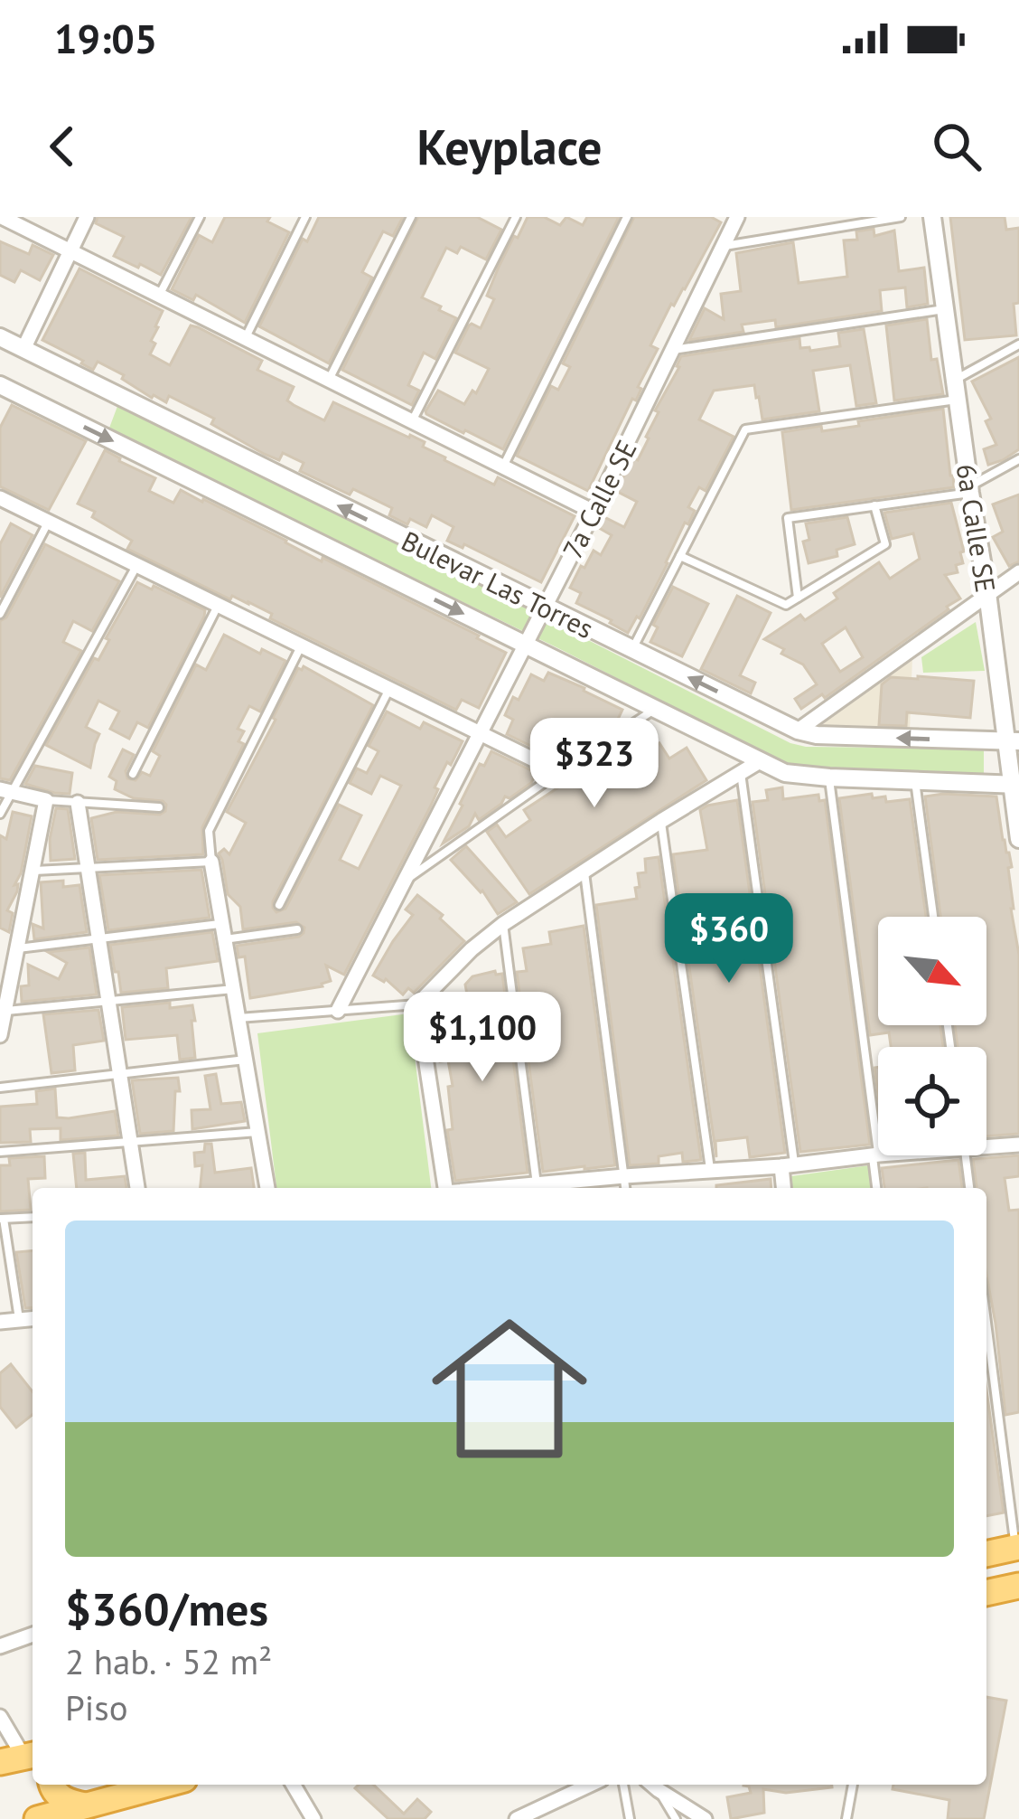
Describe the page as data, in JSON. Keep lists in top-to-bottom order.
{
  "streets": {
    "street": ["7a Calle SE", "6a Calle SE", "Bulevar Las Torres"]
  },
  "crossings": [
    ["7a Calle SE", "Bulevar Las Torres"],
    ["6a Calle SE", "Bulevar Las Torres"]
  ],
  "north": "bottom right",
  "page": {
    "status": "19:05",
    "header": "Keyplace",
    "price": ["$323", "$360", "$1,100"],
    "list": [
      {
        "name": "$360/mes",
        "note": "2 hab. · 52 m² · Piso"
      }
    ]
  }
}
